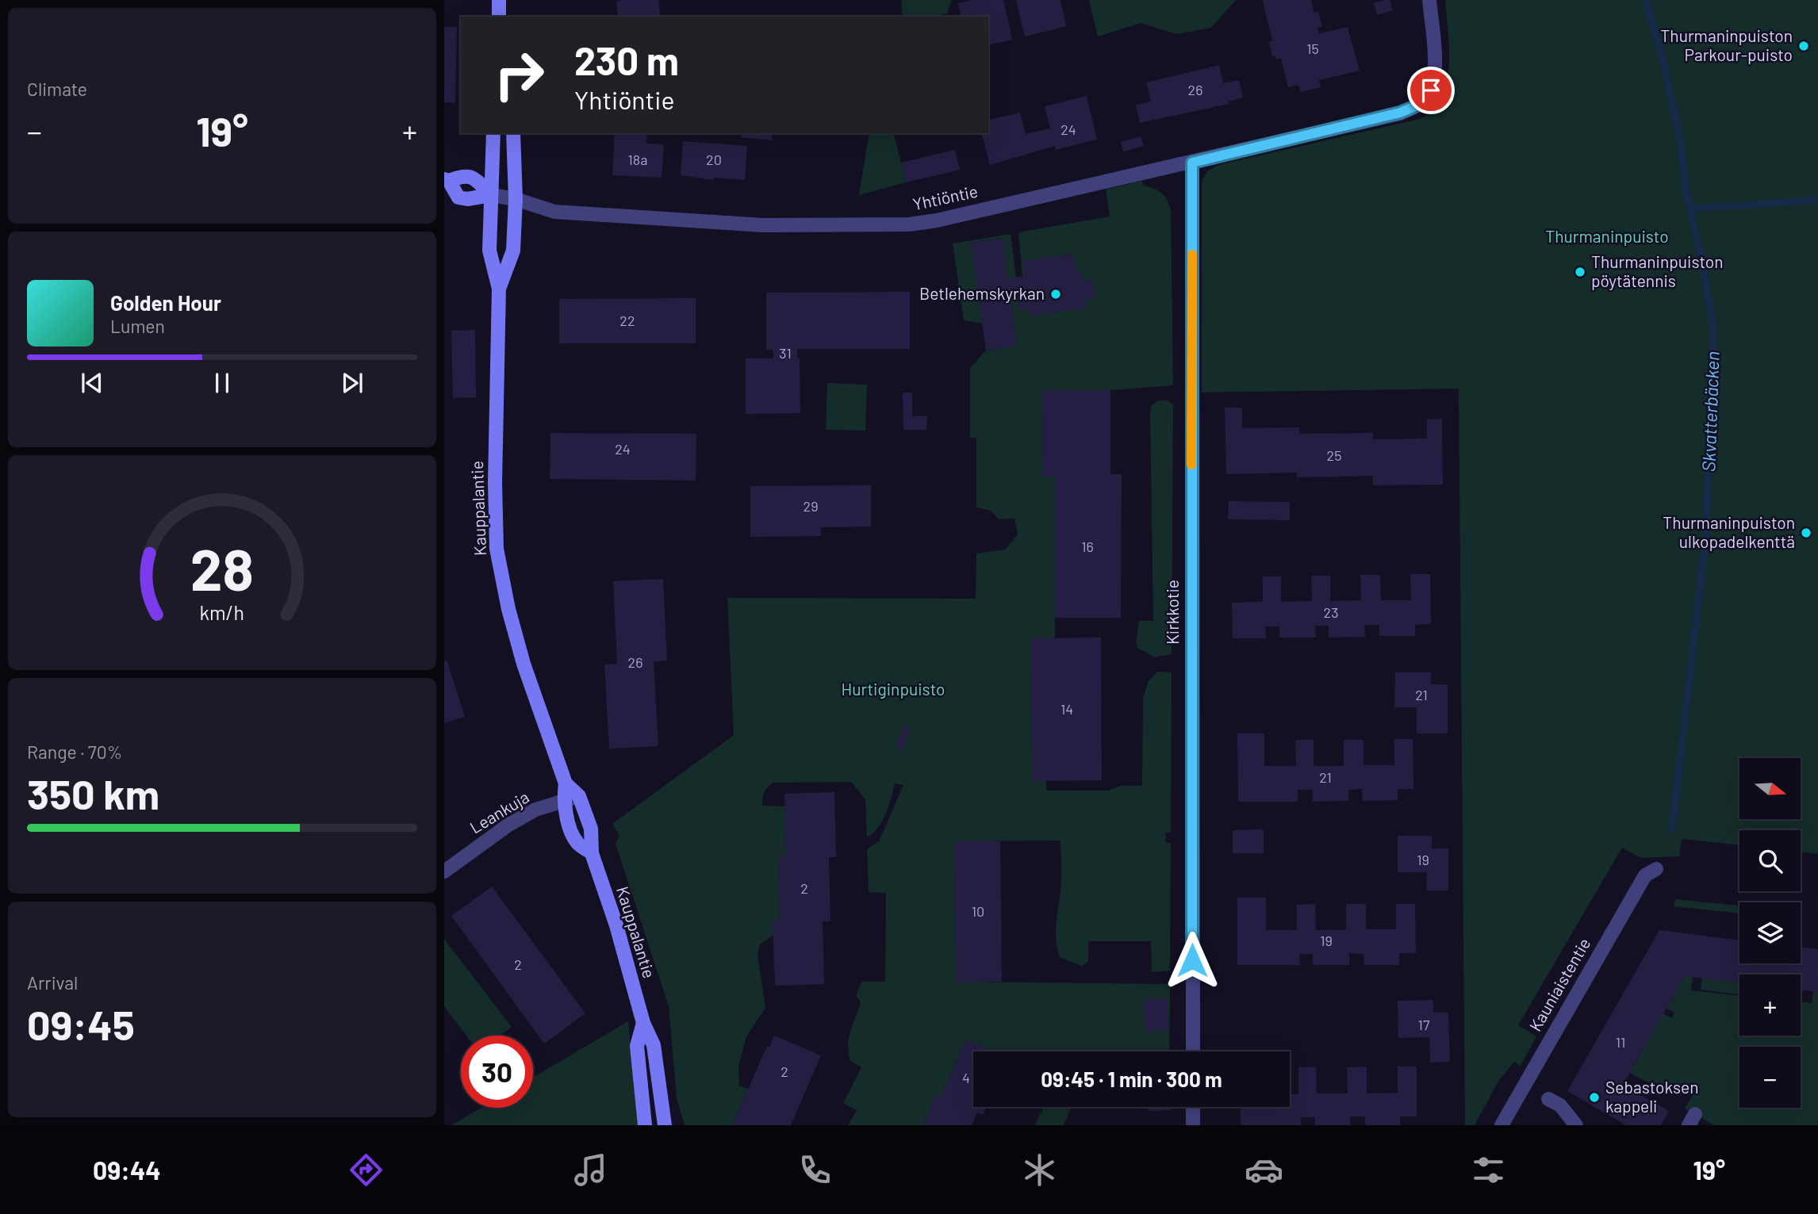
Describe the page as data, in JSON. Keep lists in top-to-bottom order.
{
  "streets": {
    "street": [
      "Yhtiöntie",
      "Kauppalantie",
      "Kirkkotie",
      "Leankuja",
      "Kauniaistentie"
    ]
  },
  "crossings": [
    ["Yhtiöntie", "Kauppalantie"],
    ["Yhtiöntie", "Kirkkotie"],
    ["Kauppalantie", "Leankuja"]
  ],
  "water": ["Skvatterbäcken"],
  "parks": ["Thurmaninpuisto", "Hurtiginpuisto"],
  "places": [
    "Thurmaninpuiston Parkour-puisto",
    "Thurmaninpuiston pöytätennis",
    "Betlehemskyrkan",
    "Thurmaninpuiston ulkopadelkenttä",
    "Sebastoksen kappeli"
  ],
  "house_numbers": [
    "15",
    "26",
    "24",
    "18a",
    "20",
    "22",
    "31",
    "24",
    "25",
    "29",
    "16",
    "23",
    "26",
    "21",
    "14",
    "21",
    "19",
    "2",
    "10",
    "19",
    "2",
    "17",
    "11",
    "2",
    "4"
  ],
  "north": "right",
  "page": {
    "tile": [
      "Climate",
      ["Range · 70%", "350 km"],
      ["Arrival", "09:45"]
    ],
    "turn": ["230 m", "Yhtiöntie"],
    "heat": ["−", "19°", "+"],
    "song": ["Golden Hour", "Lumen"],
    "map_buttons": ["+", "−"],
    "limit": "30",
    "trip": "09:45 · 1 min · 300 m",
    "tabs": ["09:44", "19°"],
    "gauge": ["28", "km/h"]
  }
}
